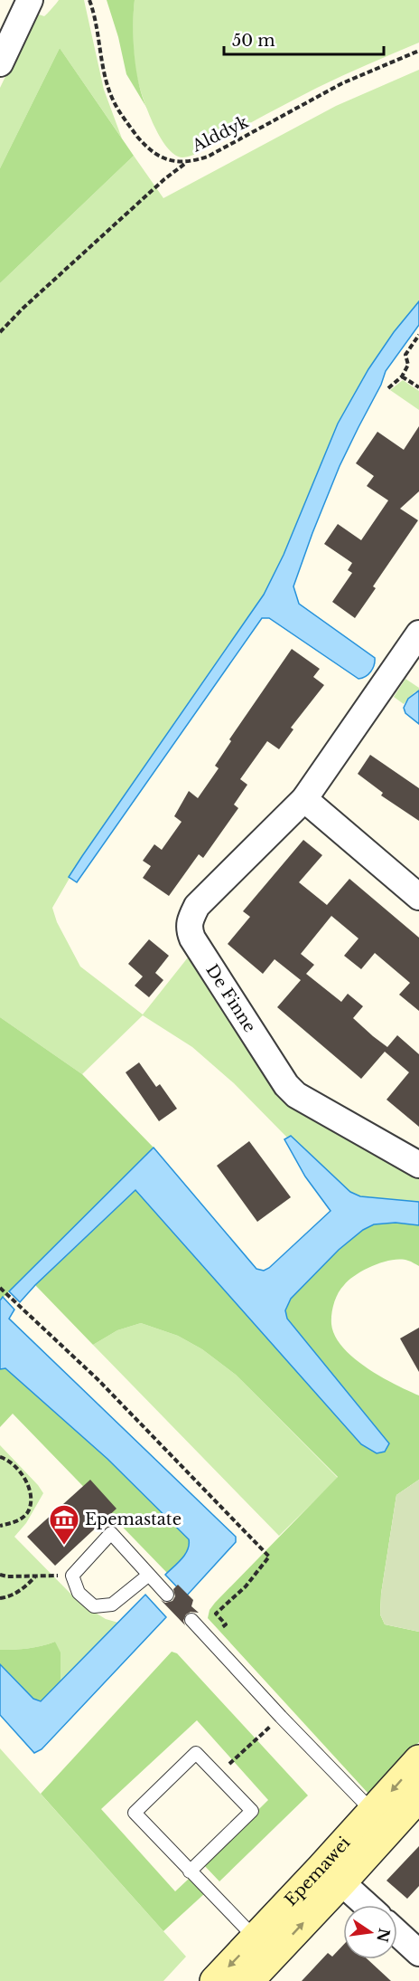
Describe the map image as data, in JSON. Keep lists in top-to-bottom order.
{
  "streets": {
    "street": ["De Finne", "Epemawei"],
    "path": ["Alddyk"]
  },
  "places": {
    "museum": ["Epemastate"]
  },
  "scale_bar": "50 m",
  "north": "right"
}
